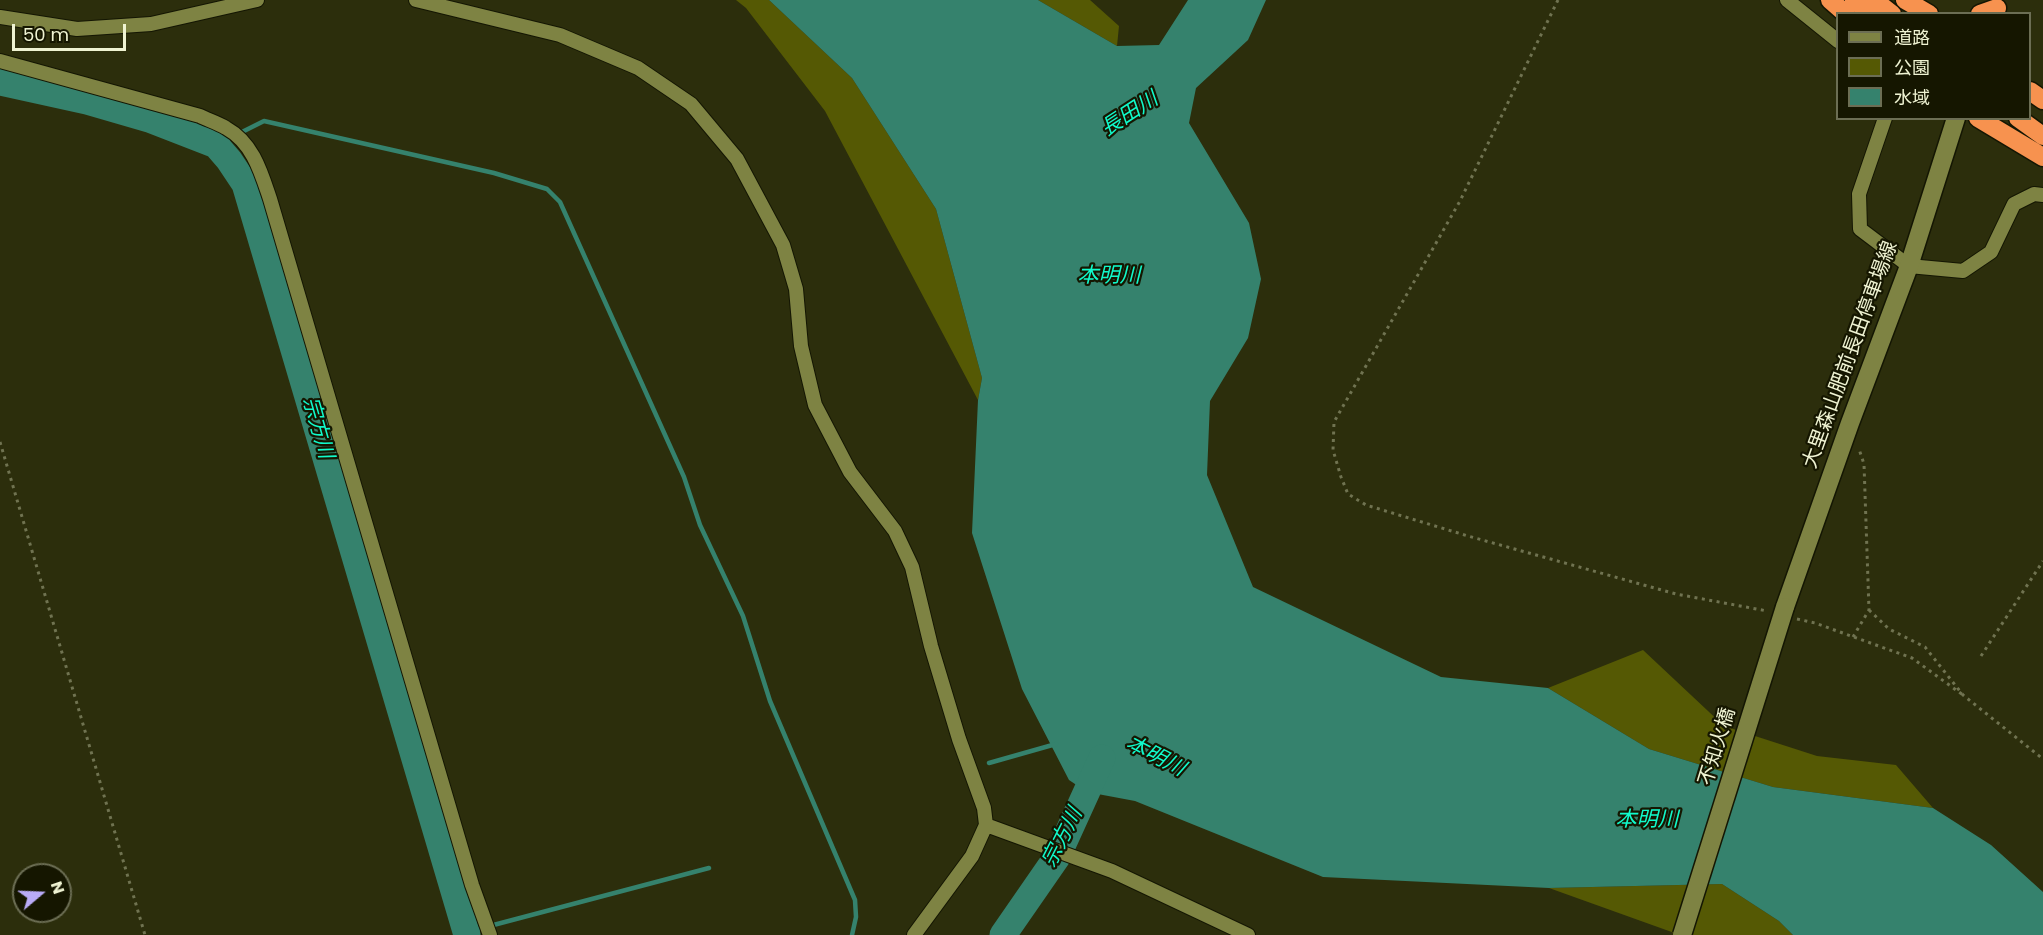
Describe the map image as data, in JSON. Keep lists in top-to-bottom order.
{
  "streets": {
    "main road": ["大里森山肥前長田停車場線", "不知火橋"]
  },
  "crossings": [
    ["大里森山肥前長田停車場線", "不知火橋"]
  ],
  "water": ["長田川", "本明川", "宗方川"],
  "legend": ["道路", "公園", "水域"],
  "scale_bar": "50 m",
  "north": "right"
}
